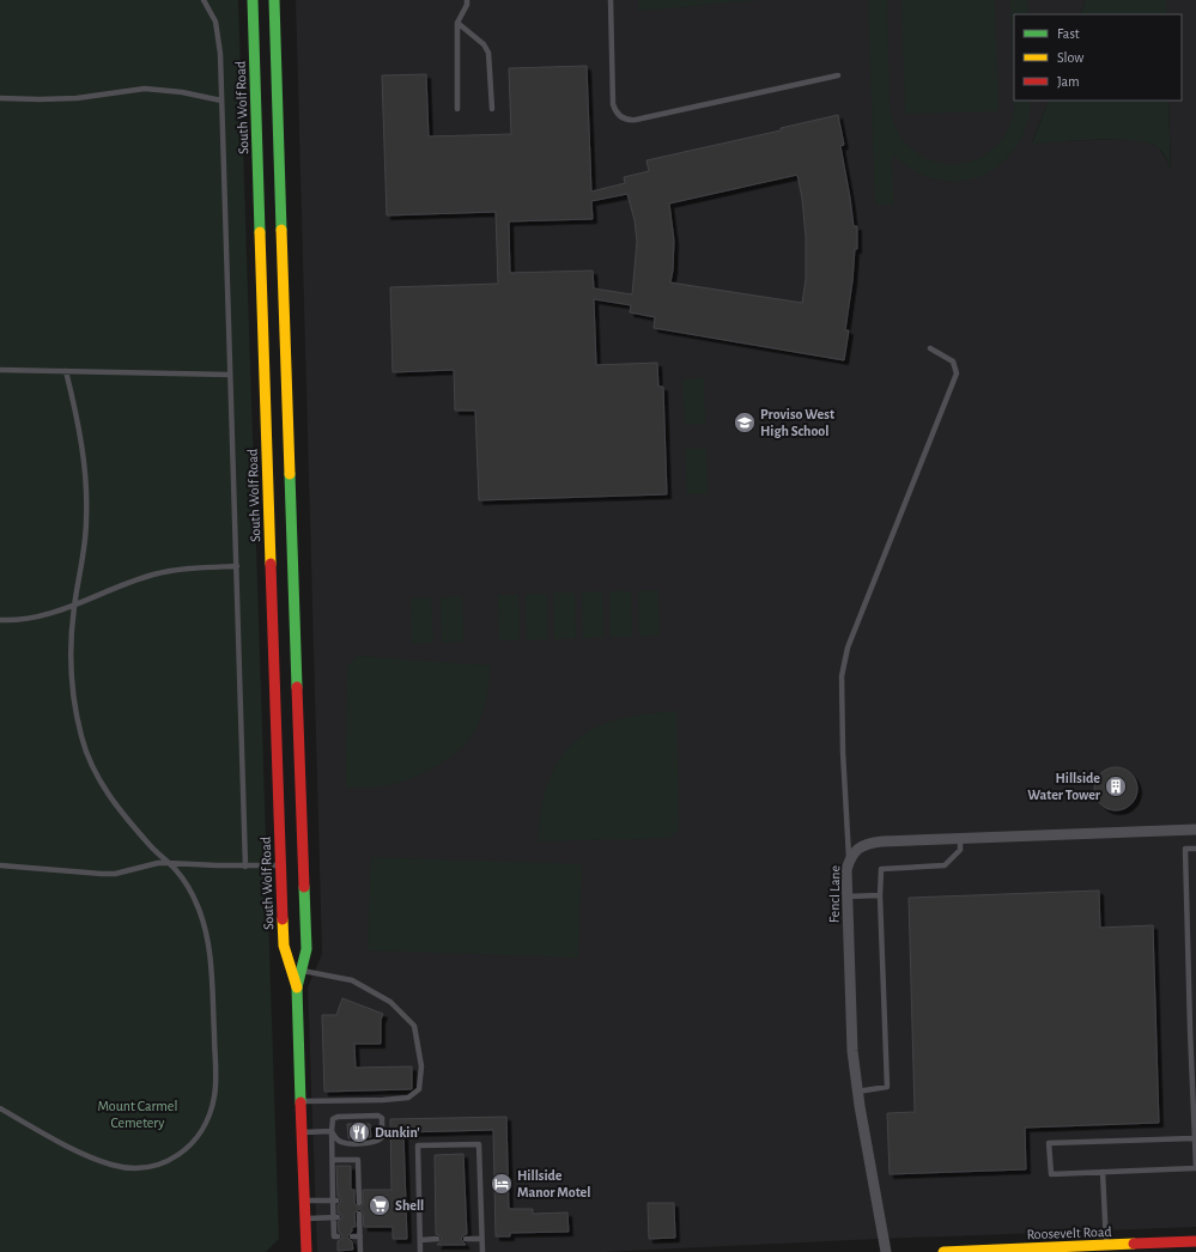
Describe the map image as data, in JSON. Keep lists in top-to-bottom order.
{
  "streets": {
    "main road": ["South Wolf Road", "Roosevelt Road"],
    "street": ["Fencl Lane"]
  },
  "parks": ["Mount Carmel Cemetery"],
  "places": {
    "school or university": ["Proviso West High School"],
    "building": ["Hillside Water Tower"],
    "restaurant": ["Dunkin'"],
    "hotel": ["Hillside Manor Motel"],
    "supermarket": ["Shell"]
  },
  "legend": ["Fast", "Slow", "Jam"]
}
